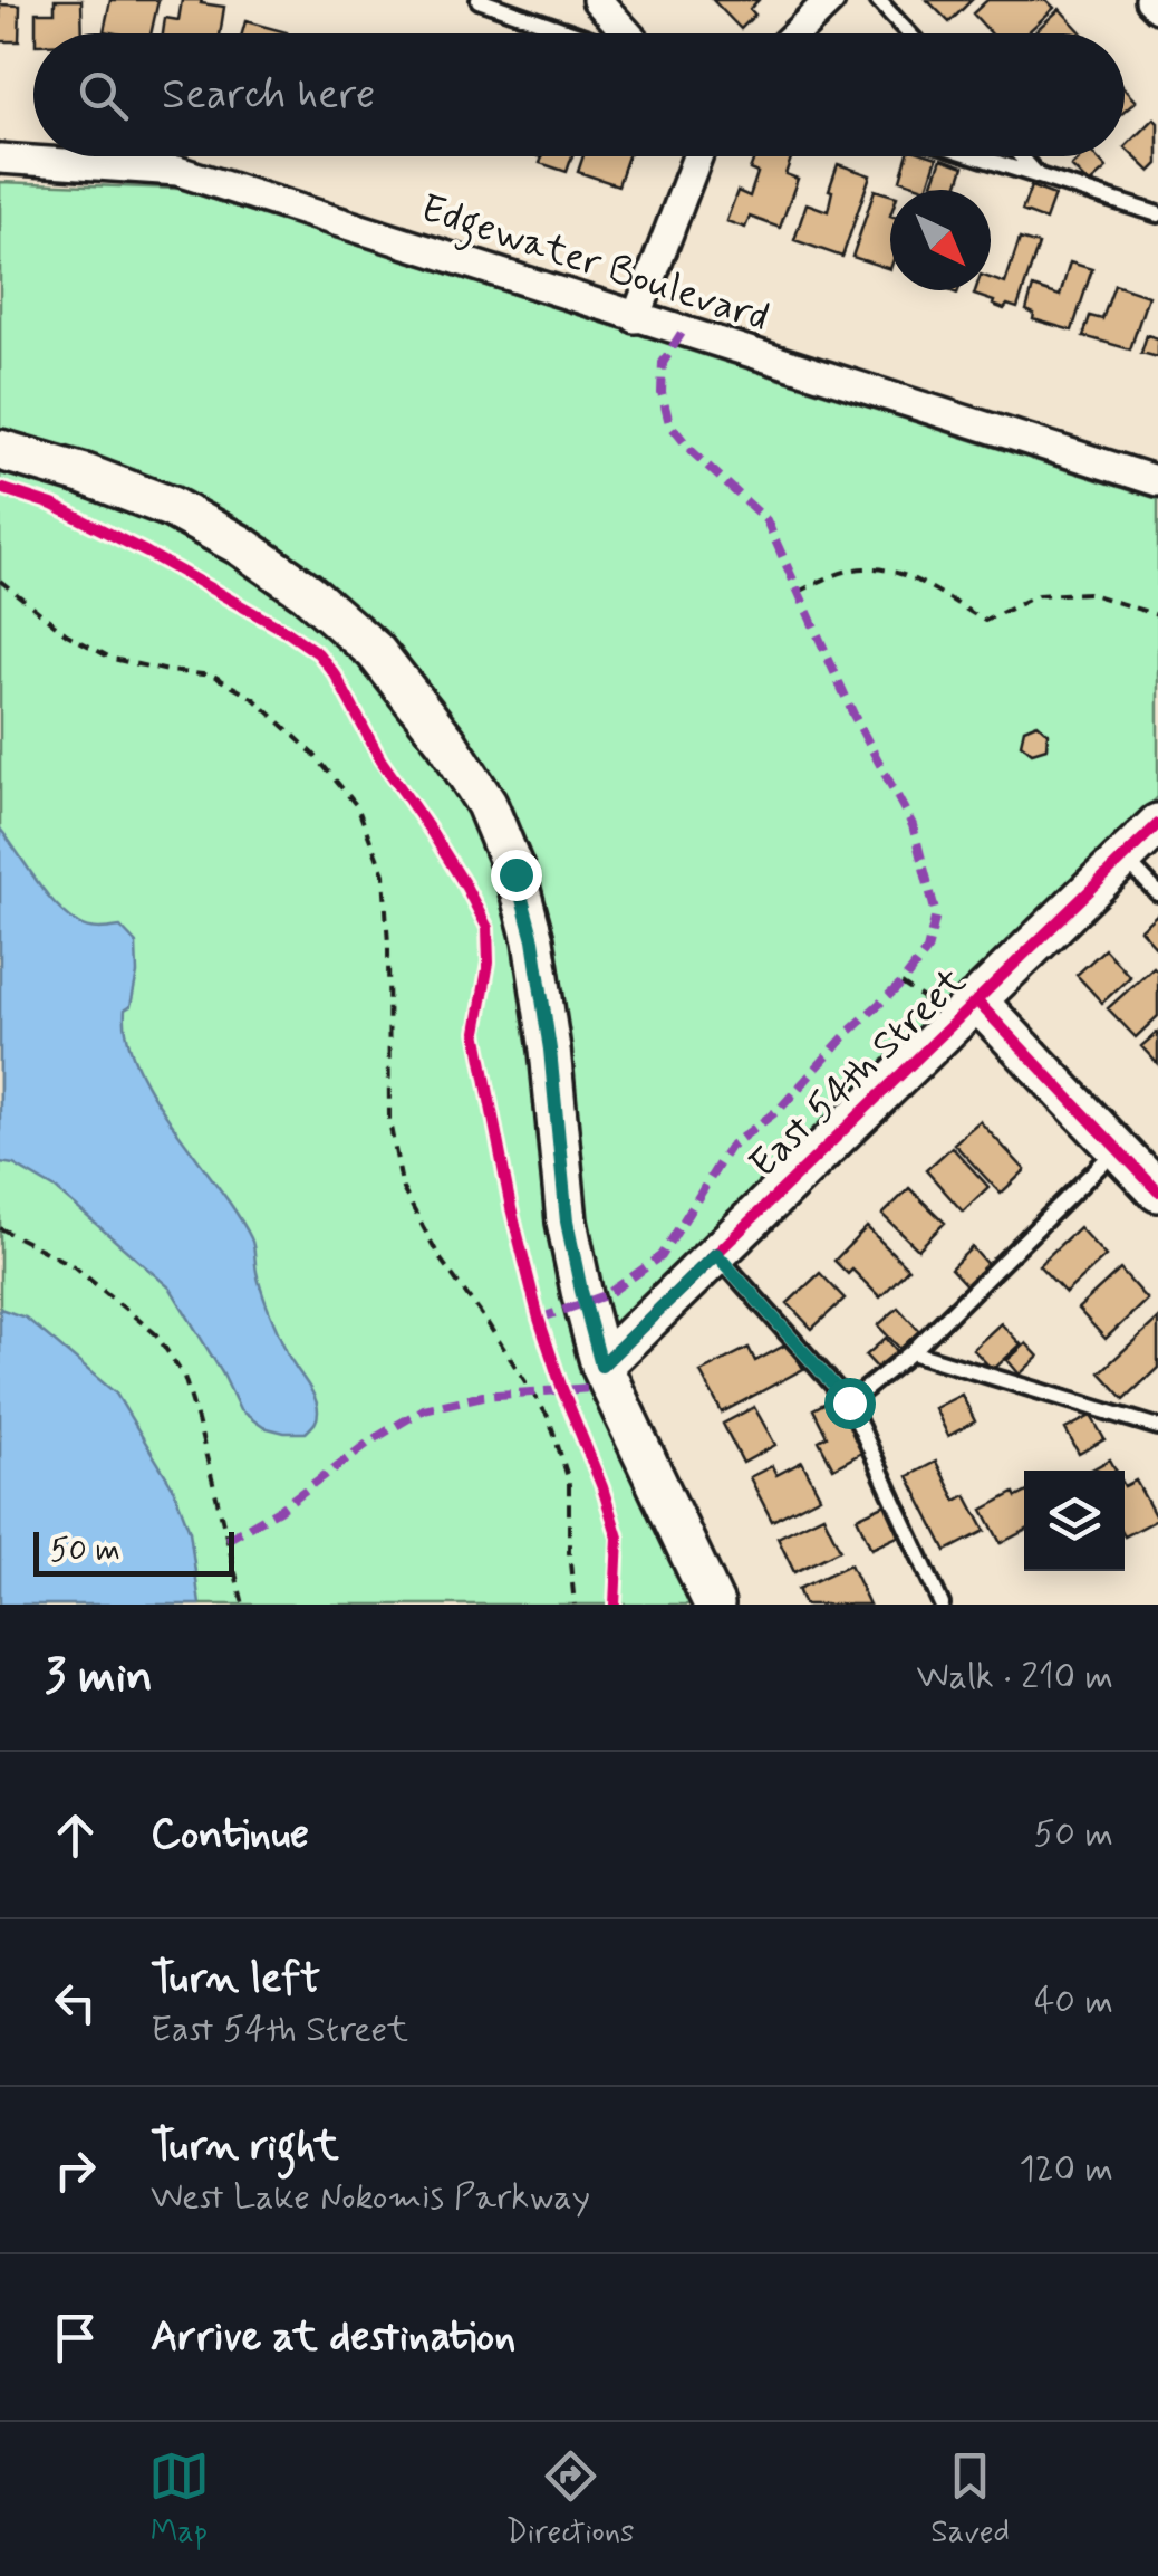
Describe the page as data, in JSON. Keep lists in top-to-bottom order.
{
  "streets": {
    "street": ["Edgewater Boulevard", "East 54th Street"]
  },
  "scale_bar": "50 m",
  "north": "bottom right",
  "page": {
    "search": "Search here",
    "scale": "50 m",
    "heading": ["3 min", "Walk · 210 m"],
    "list": [
      ["Continue", "50 m"],
      ["Turn left", "East 54th Street", "40 m"],
      ["Turn right", "West Lake Nokomis Parkway", "120 m"],
      "Arrive at destination"
    ],
    "nav": ["Map", "Directions", "Saved"]
  }
}
